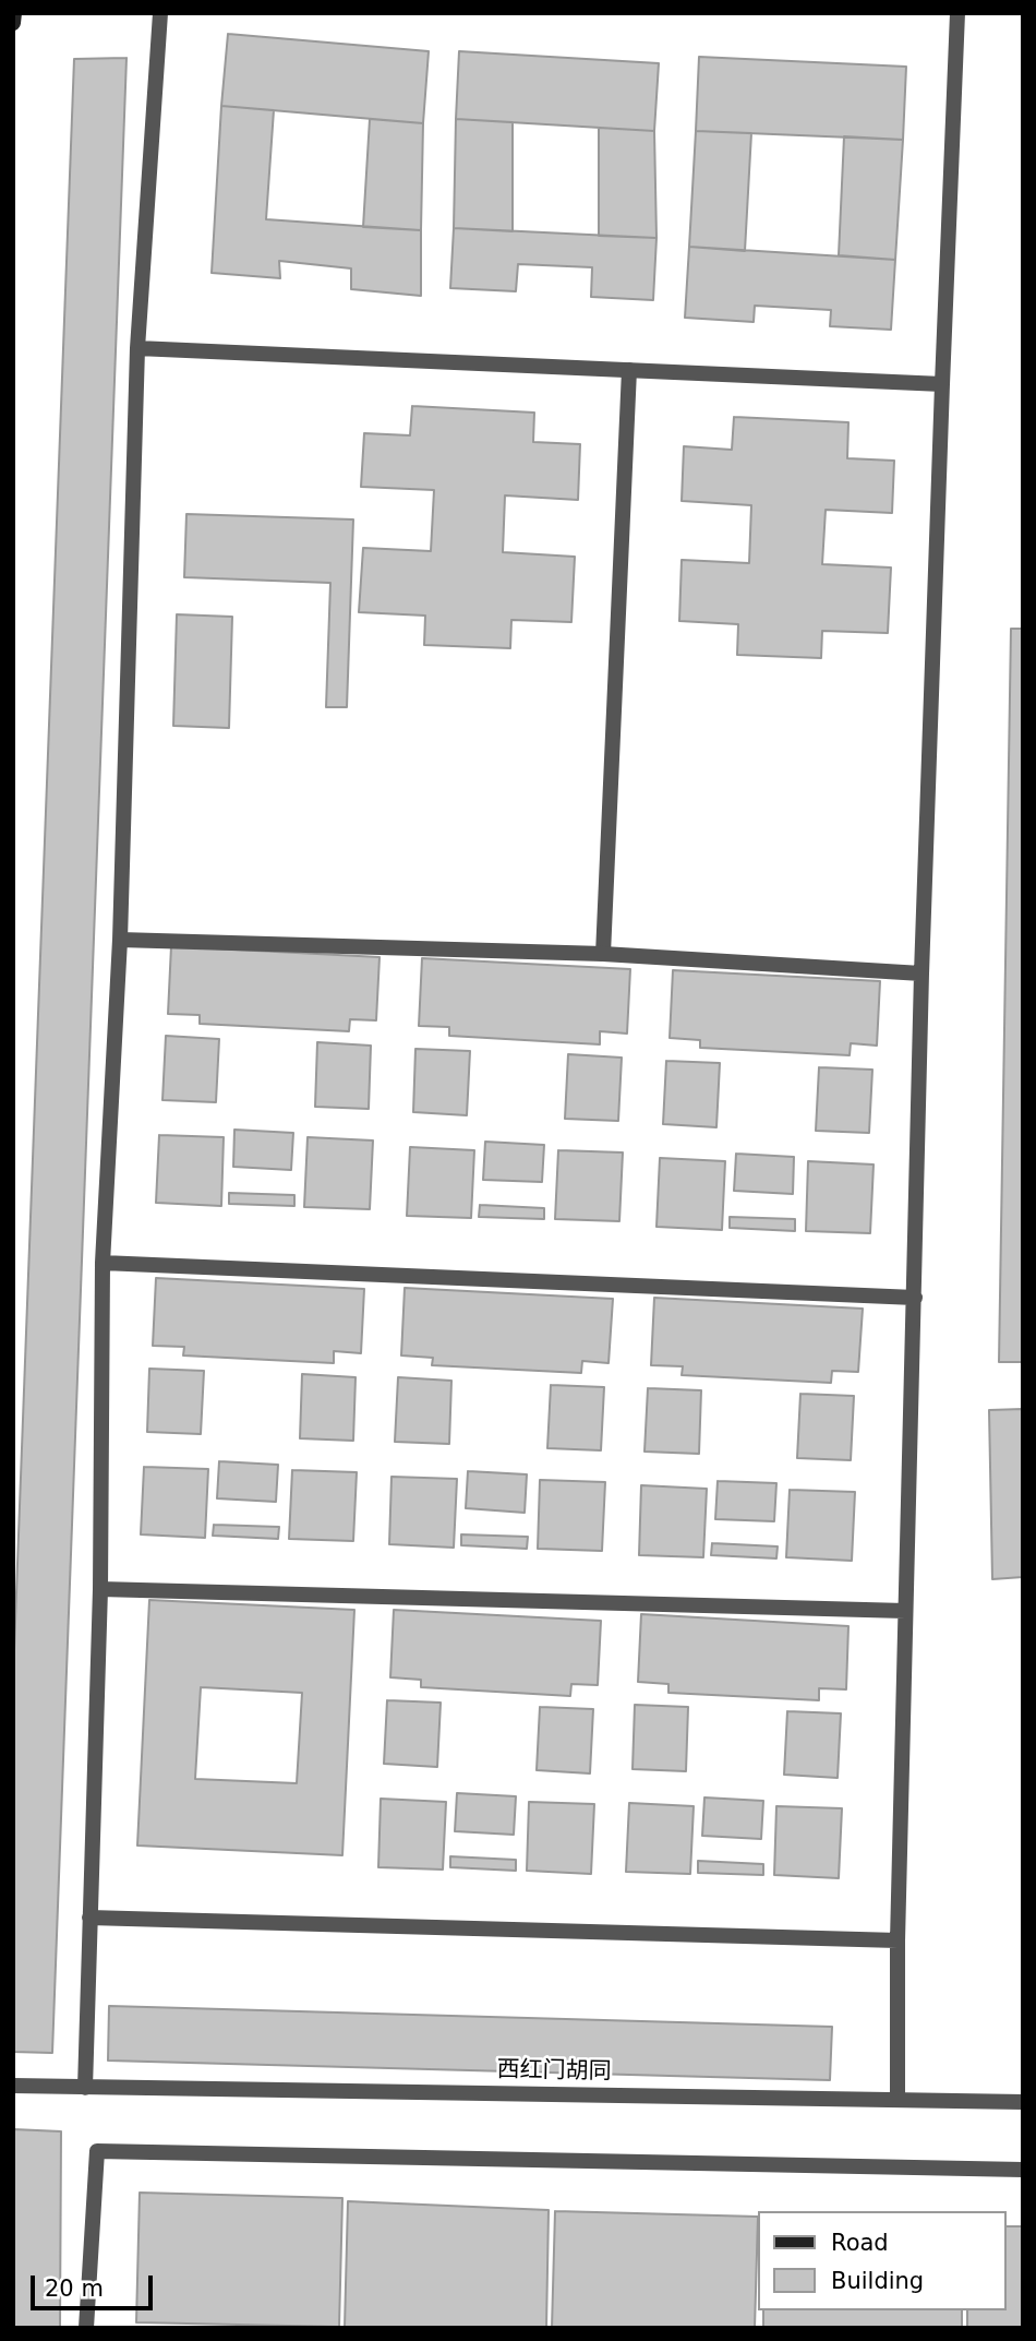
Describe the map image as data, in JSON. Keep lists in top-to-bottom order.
{
  "streets": {
    "street": ["西红门胡同"]
  },
  "legend": ["Road", "Building"],
  "scale_bar": "20 m"
}
